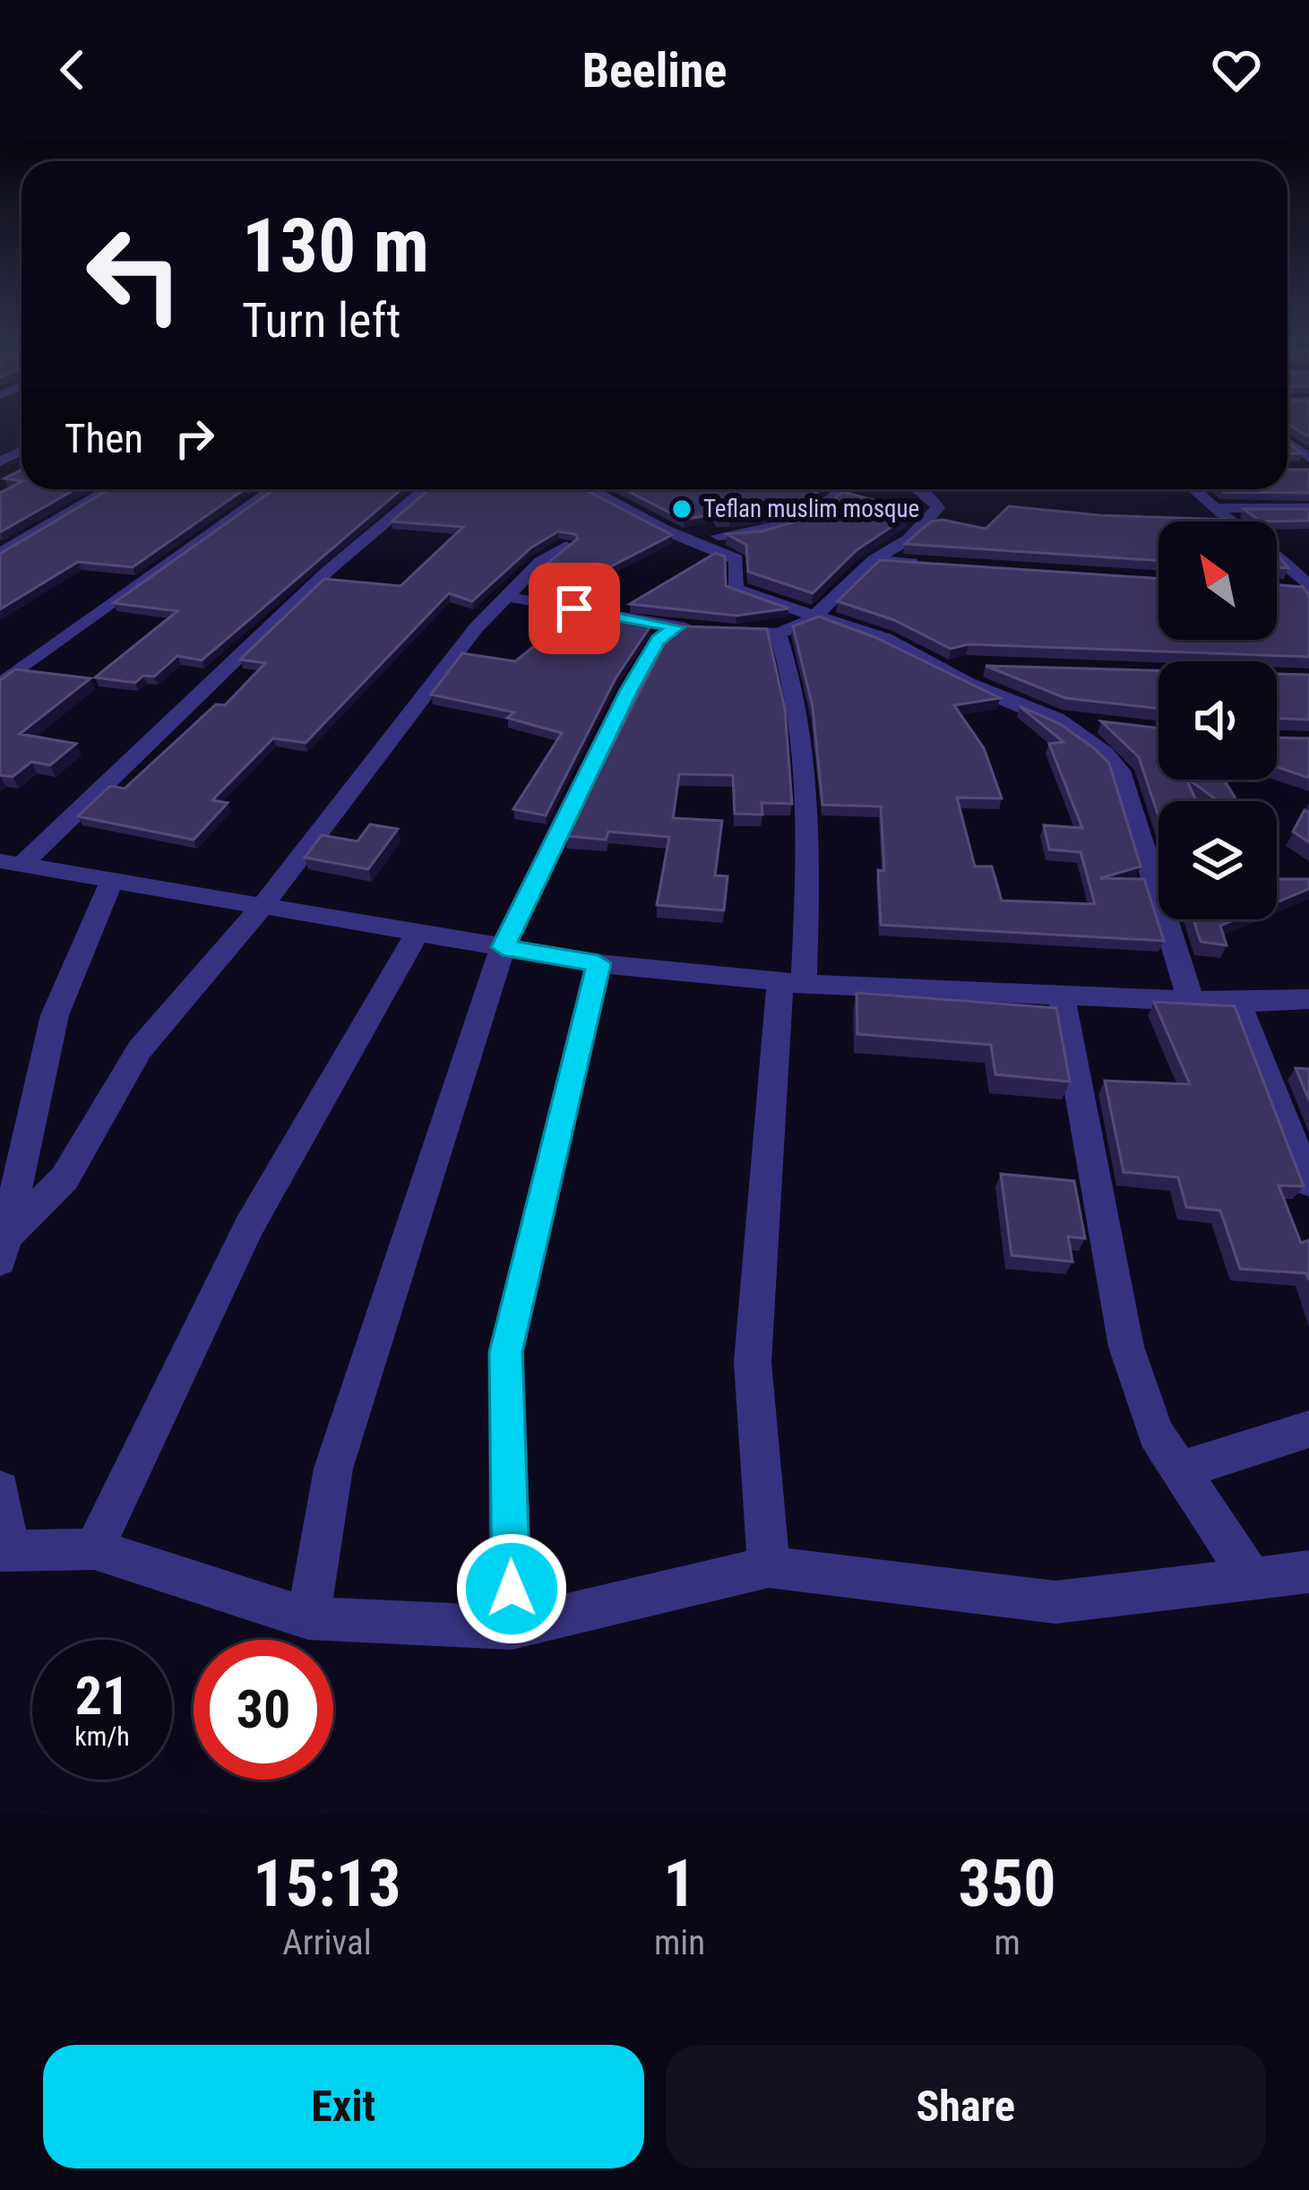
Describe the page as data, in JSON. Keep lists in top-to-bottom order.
{
  "places": ["Teflan muslim mosque"],
  "north": "top left",
  "page": {
    "header": "Beeline",
    "turn": ["130 m", "Turn left"],
    "then": "Then",
    "speed": "21 km/h",
    "limit": "30",
    "eta": [
      "15:13",
      "Arrival",
      "1",
      "min",
      "350",
      "m"
    ],
    "buttons": ["Exit", "Share"]
  }
}
